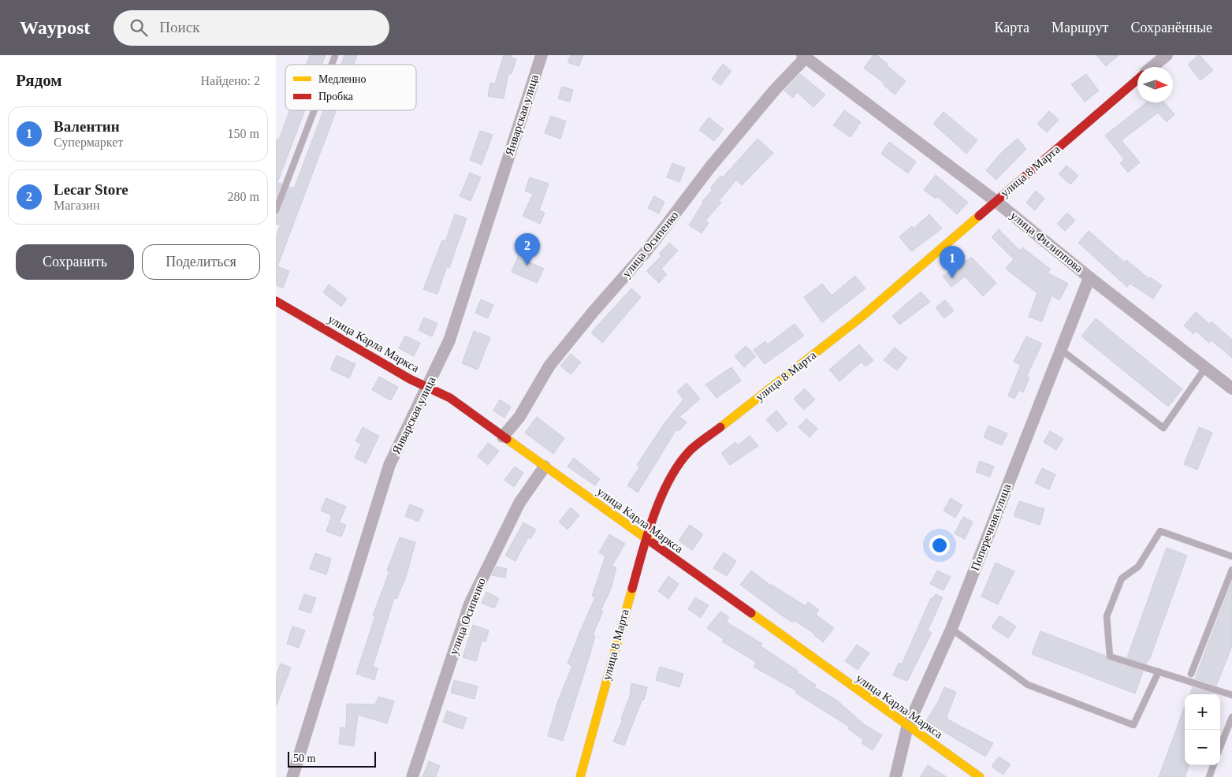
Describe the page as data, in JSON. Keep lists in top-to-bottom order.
{
  "streets": {
    "street": [
      "Январская улица",
      "улица 8 Марта",
      "улица Филиппова",
      "улица Осипенко",
      "улица Карла Маркса",
      "Поперечная улица"
    ]
  },
  "crossings": [
    ["Январская улица", "улица Карла Маркса"],
    ["улица 8 Марта", "улица Филиппова"],
    ["улица 8 Марта", "улица Карла Маркса"],
    ["улица Филиппова", "улица Осипенко"],
    ["улица Филиппова", "Поперечная улица"],
    ["улица Осипенко", "улица Карла Маркса"],
    ["улица Карла Маркса", "Поперечная улица"]
  ],
  "legend": ["Медленно", "Пробка"],
  "scale_bar": "50 m",
  "north": "right",
  "page": {
    "header": "Waypost",
    "search": "Поиск",
    "nav": ["Карта", "Маршрут", "Сохранённые"],
    "heading": ["Рядом", "Найдено: 2"],
    "list": [
      {
        "mark": "1",
        "name": "Валентин",
        "note": "Супермаркет",
        "value": "150 m"
      },
      {
        "mark": "2",
        "name": "Lecar Store",
        "note": "Магазин",
        "value": "280 m"
      }
    ],
    "buttons": ["Сохранить", "Поделиться"],
    "pins": ["2", "1"],
    "map_buttons": ["+", "−"],
    "scale": "50 m"
  }
}
